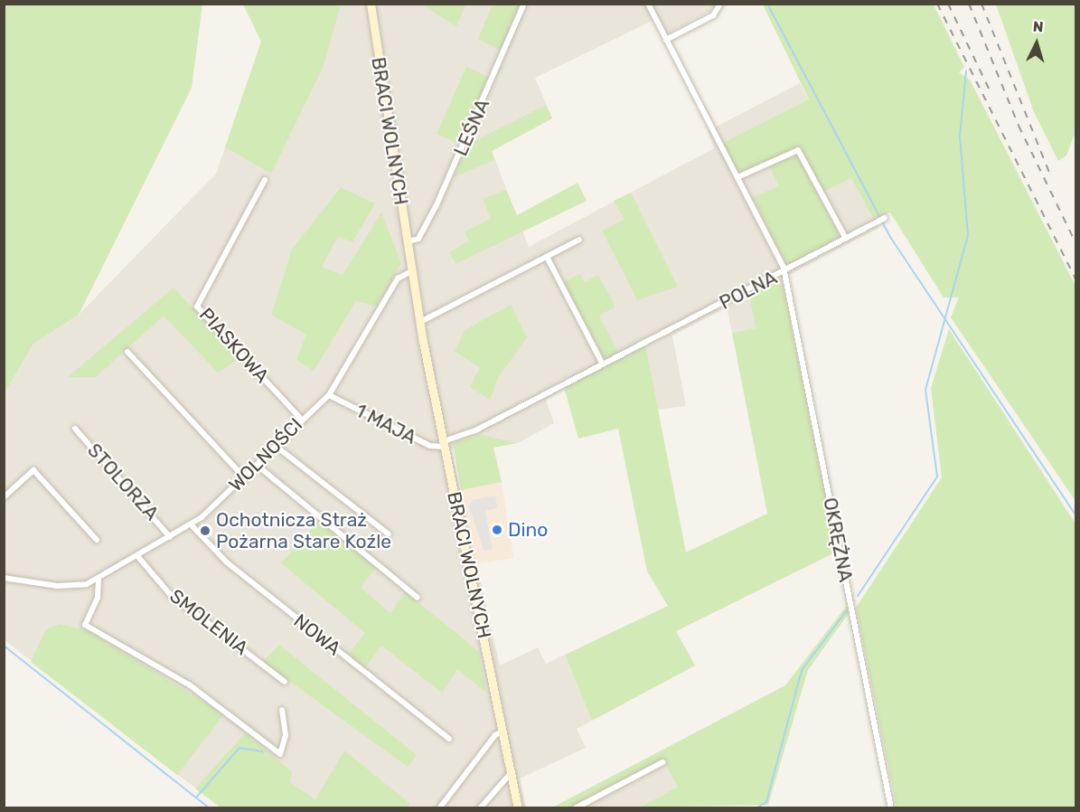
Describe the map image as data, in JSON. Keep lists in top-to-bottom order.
{
  "streets": {
    "main road": ["BRACI WOLNYCH"],
    "street": [
      "LEŚNA",
      "POLNA",
      "PIASKOWA",
      "1 MAJA",
      "WOLNOŚCI",
      "STOLORZA",
      "OKRĘŻNA",
      "SMOLENIA",
      "NOWA"
    ]
  },
  "crossings": [
    ["LEŚNA", "BRACI WOLNYCH"],
    ["BRACI WOLNYCH", "POLNA"],
    ["BRACI WOLNYCH", "1 MAJA"],
    ["BRACI WOLNYCH", "WOLNOŚCI"],
    ["POLNA", "1 MAJA"],
    ["POLNA", "OKRĘŻNA"],
    ["PIASKOWA", "WOLNOŚCI"],
    ["1 MAJA", "WOLNOŚCI"],
    ["WOLNOŚCI", "STOLORZA"],
    ["WOLNOŚCI", "SMOLENIA"],
    ["WOLNOŚCI", "NOWA"]
  ],
  "places": ["Dino", "Ochotnicza Straż Pożarna Stare Koźle"],
  "north": "top"
}
